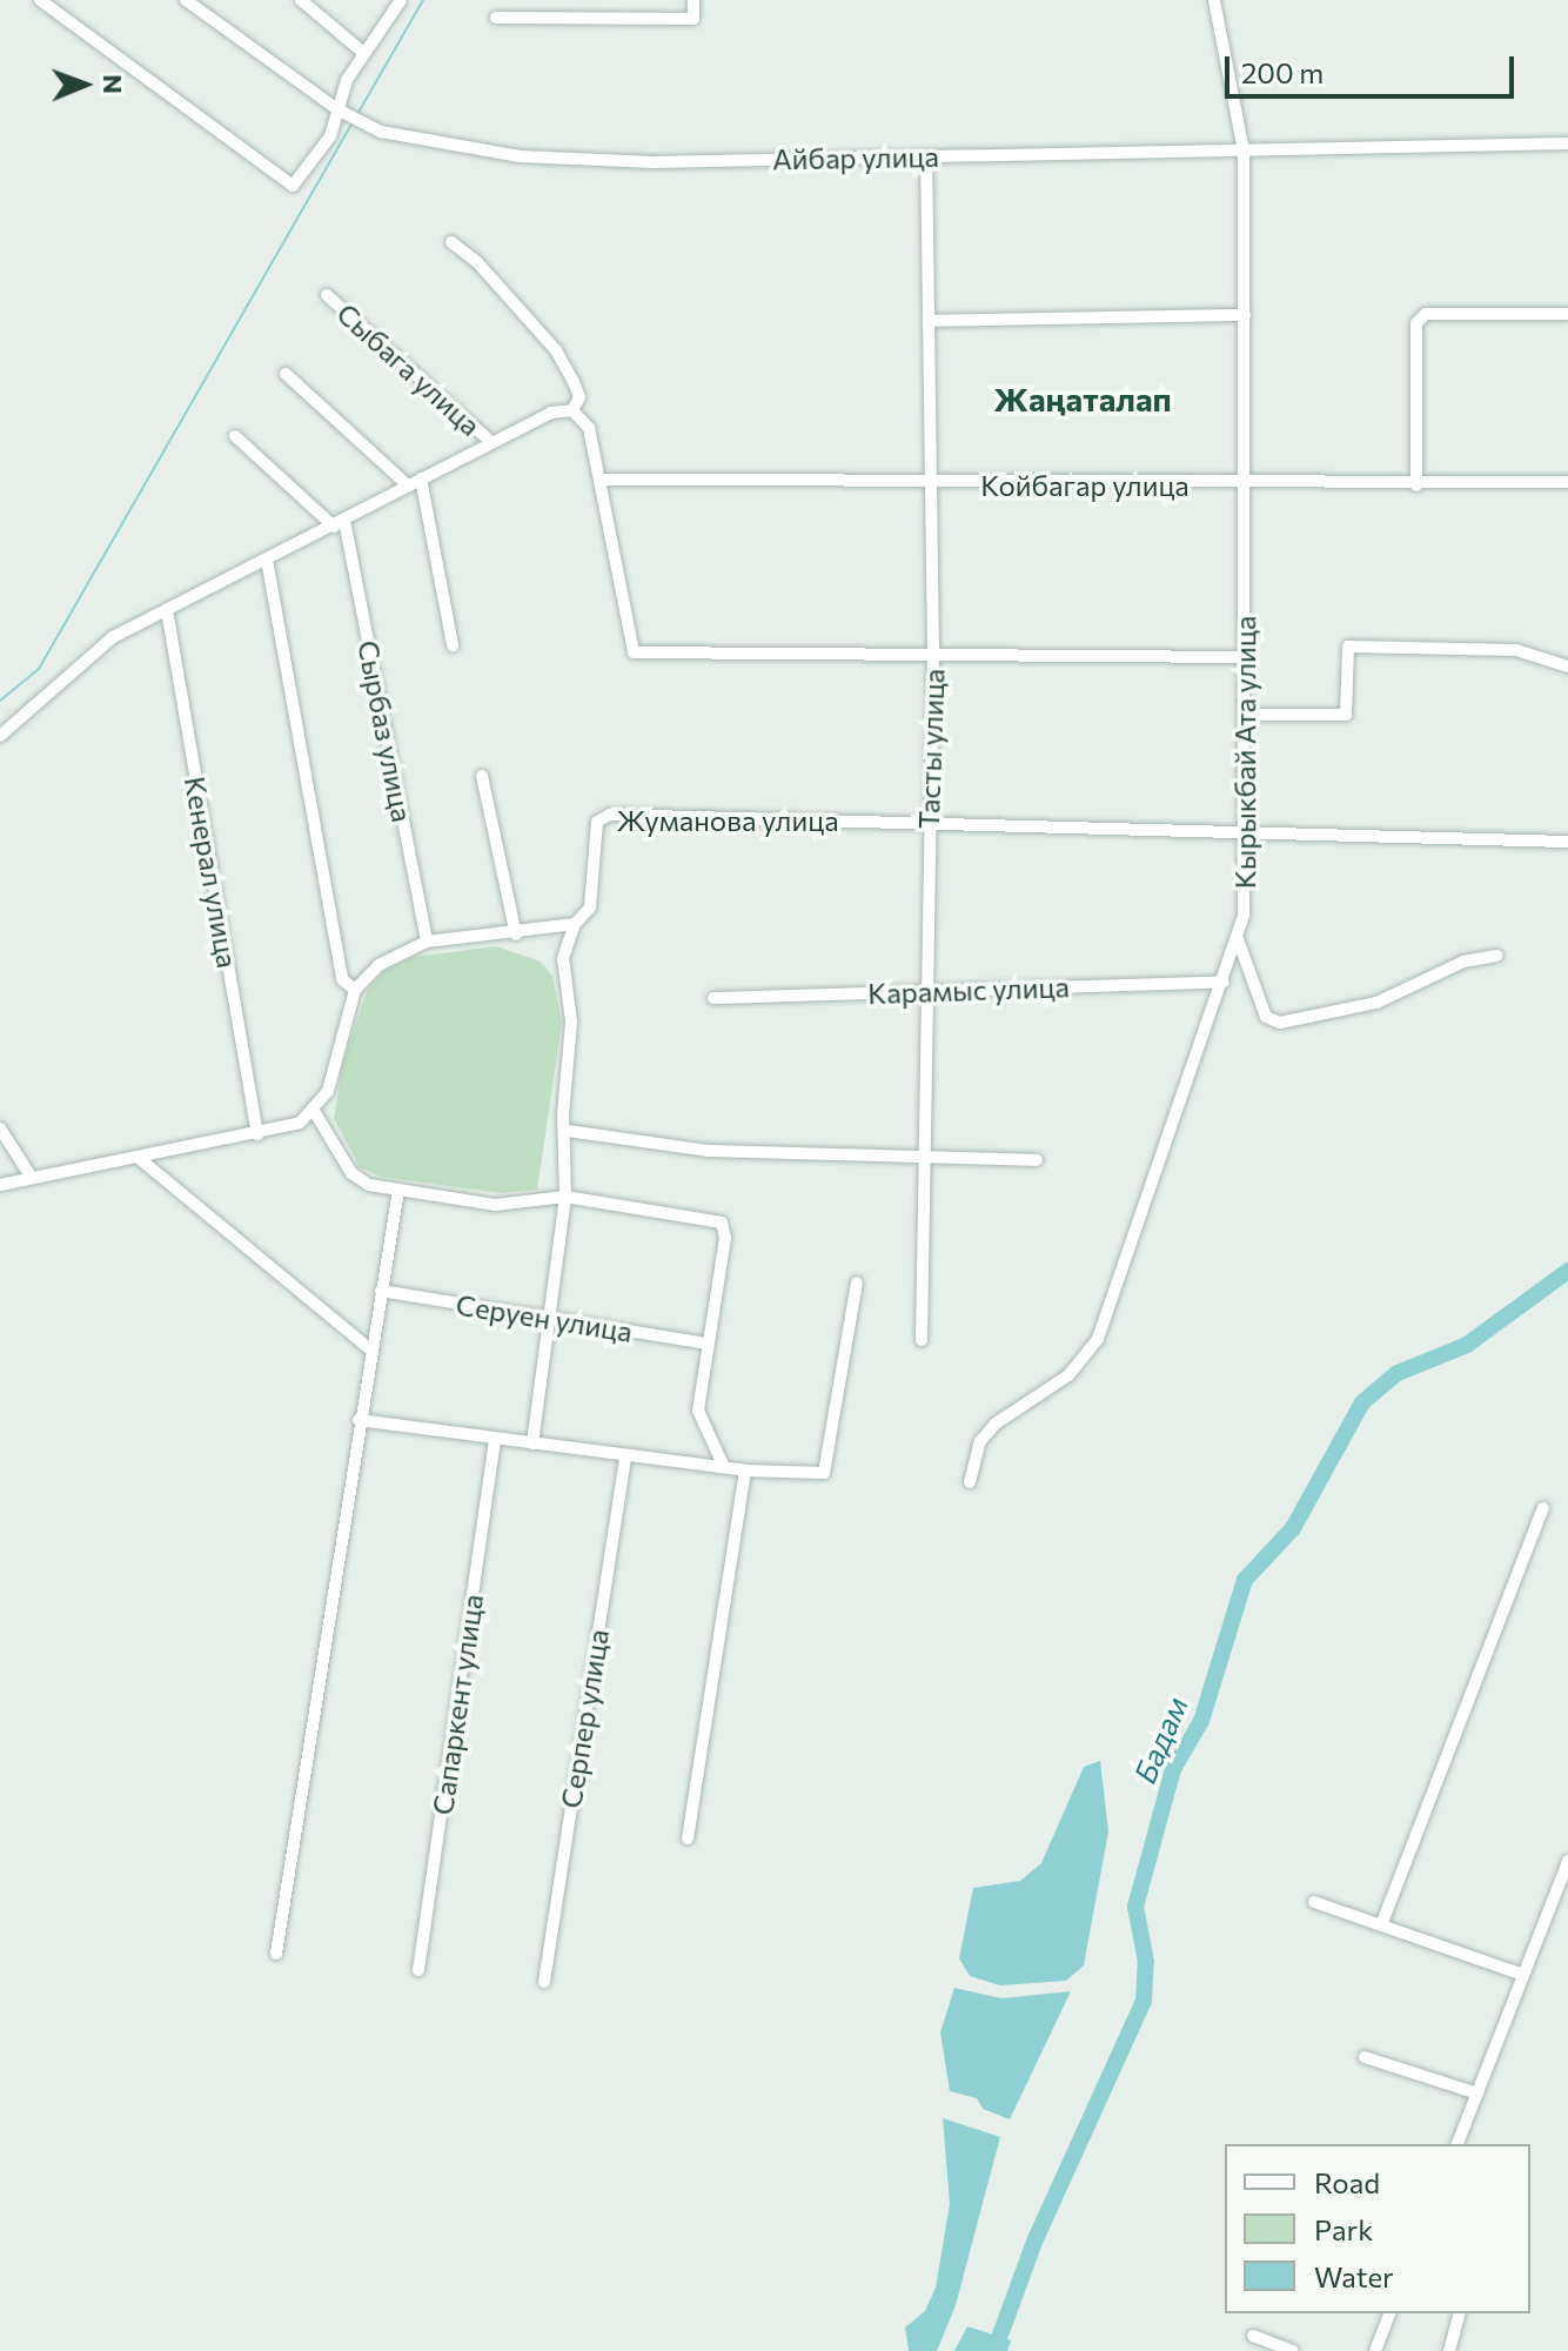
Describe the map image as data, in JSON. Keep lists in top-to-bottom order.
{
  "streets": {
    "street": [
      "Айбар улица",
      "Сыбага улица",
      "Койбагар улица",
      "Сырбаз улица",
      "Тасты улица",
      "Кырыкбай Ата улица",
      "Жуманова улица",
      "Кенерал улица",
      "Карамыс улица",
      "Серуен улица",
      "Сапаркент улица",
      "Серпер улица"
    ]
  },
  "crossings": [
    ["Айбар улица", "Тасты улица"],
    ["Айбар улица", "Кырыкбай Ата улица"],
    ["Койбагар улица", "Тасты улица"],
    ["Койбагар улица", "Кырыкбай Ата улица"],
    ["Тасты улица", "Жуманова улица"],
    ["Тасты улица", "Карамыс улица"],
    ["Кырыкбай Ата улица", "Жуманова улица"],
    ["Кырыкбай Ата улица", "Карамыс улица"]
  ],
  "districts": ["Жаңаталап"],
  "water": ["Бадам"],
  "legend": ["Road", "Park", "Water"],
  "scale_bar": "200 m",
  "north": "right"
}
